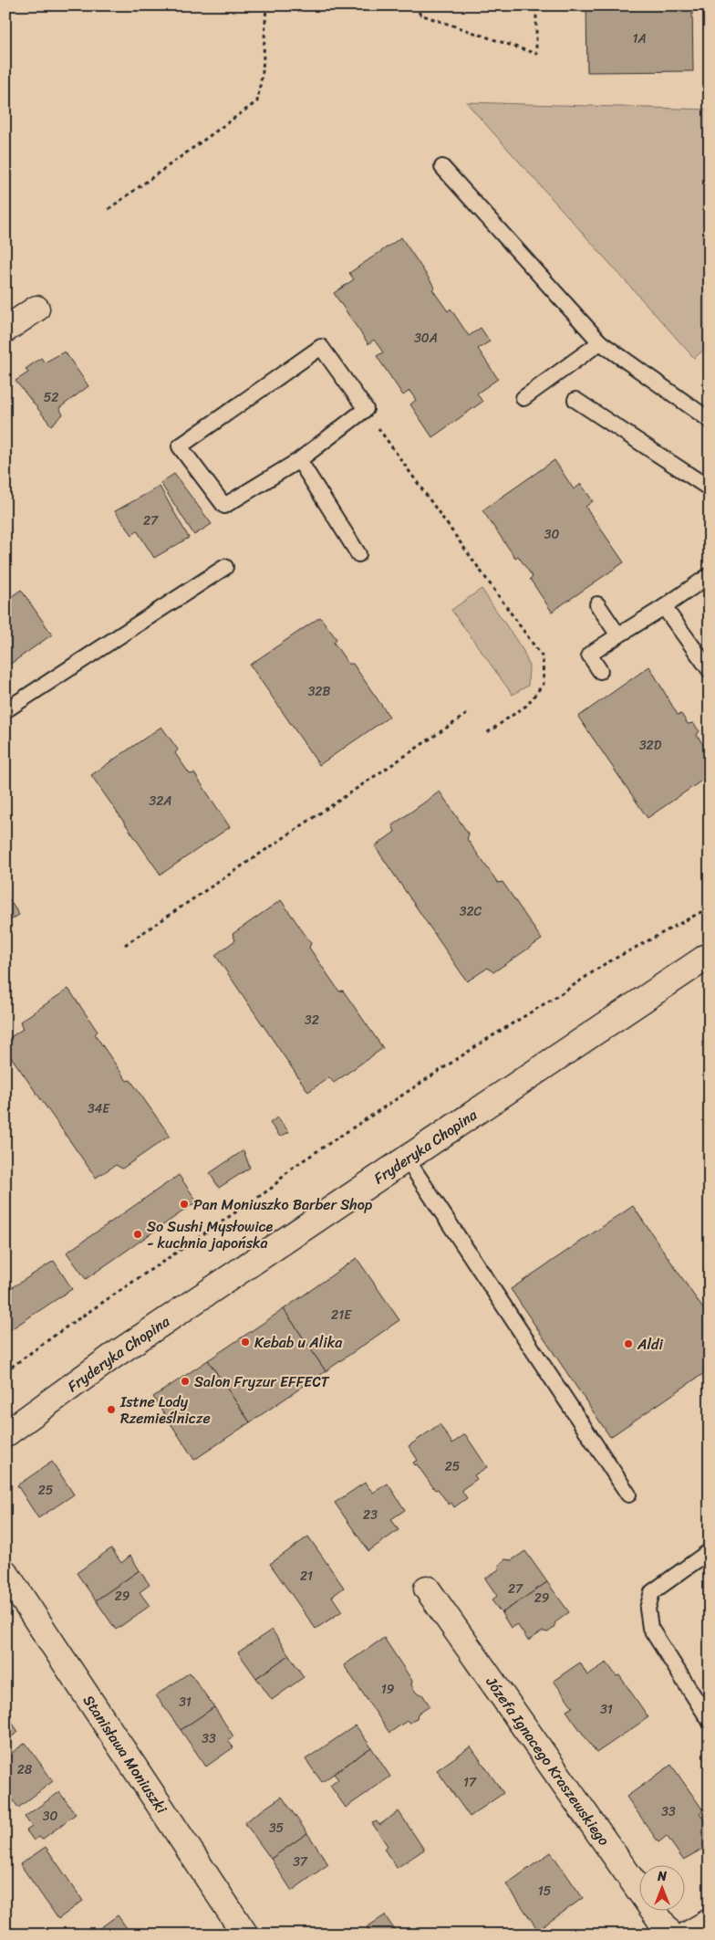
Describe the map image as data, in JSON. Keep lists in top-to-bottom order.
{
  "streets": {
    "street": ["Fryderyka Chopina", "Stanisława Moniuszki", "Józefa Ignacego Kraszewskiego"]
  },
  "places": [
    "Pan Moniuszko Barber Shop",
    "So Sushi Mysłowice - kuchnia japońska",
    "Kebab u Alika",
    "Aldi",
    "Salon Fryzur EFFECT",
    "Istne Lody Rzemieślnicze"
  ],
  "house_numbers": [
    "1A",
    "30A",
    "52",
    "27",
    "30",
    "32B",
    "32D",
    "32A",
    "32C",
    "32",
    "34E",
    "21E",
    "25",
    "25",
    "23",
    "21",
    "27",
    "29",
    "29",
    "19",
    "31",
    "31",
    "33",
    "28",
    "17",
    "33",
    "30",
    "35",
    "37",
    "15"
  ],
  "north": "top"
}
